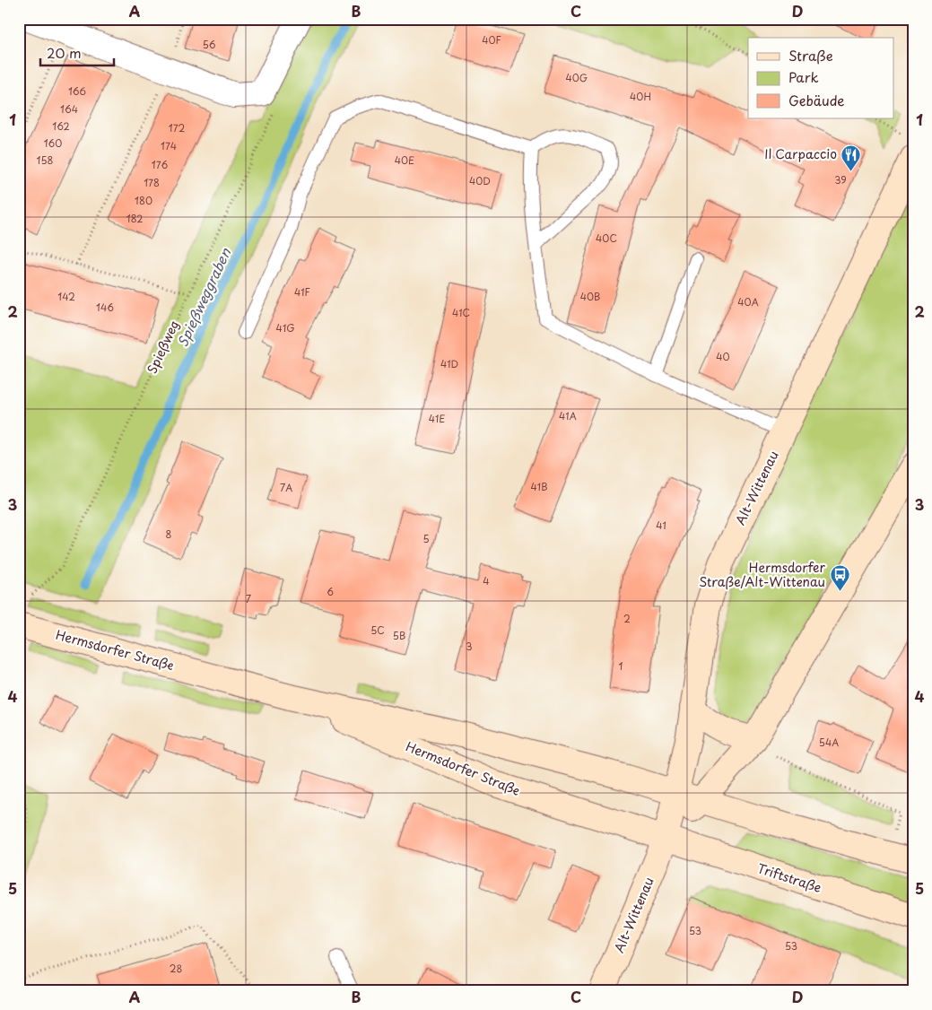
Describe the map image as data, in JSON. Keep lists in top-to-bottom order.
{
  "streets": {
    "main road": ["Alt-Wittenau", "Hermsdorfer Straße", "Triftstraße"],
    "path": ["Spießweg"]
  },
  "crossings": [
    ["Alt-Wittenau", "Hermsdorfer Straße"],
    ["Alt-Wittenau", "Triftstraße"],
    ["Hermsdorfer Straße", "Triftstraße"]
  ],
  "water": ["Spießweggraben"],
  "places": {
    "restaurant": ["Il Carpaccio"],
    "bus stop": ["Hermsdorfer Straße/Alt-Wittenau"]
  },
  "house_numbers": [
    "40F",
    "56",
    "40G",
    "166",
    "40H",
    "164",
    "162",
    "172",
    "160",
    "174",
    "158",
    "40E",
    "176",
    "39",
    "40D",
    "178",
    "180",
    "182",
    "40C",
    "41F",
    "142",
    "40B",
    "40A",
    "146",
    "41C",
    "41G",
    "40",
    "41D",
    "41A",
    "41E",
    "41B",
    "7A",
    "41",
    "8",
    "5",
    "4",
    "6",
    "7",
    "2",
    "5C",
    "5B",
    "3",
    "1",
    "54A",
    "53",
    "53",
    "28"
  ],
  "legend": ["Straße", "Park", "Gebäude"],
  "scale_bar": "20 m",
  "grid": {
    "columns": [
      "A",
      "B",
      "C",
      "D"
    ],
    "rows": [
      "1",
      "2",
      "3",
      "4",
      "5"
    ]
  }
}
